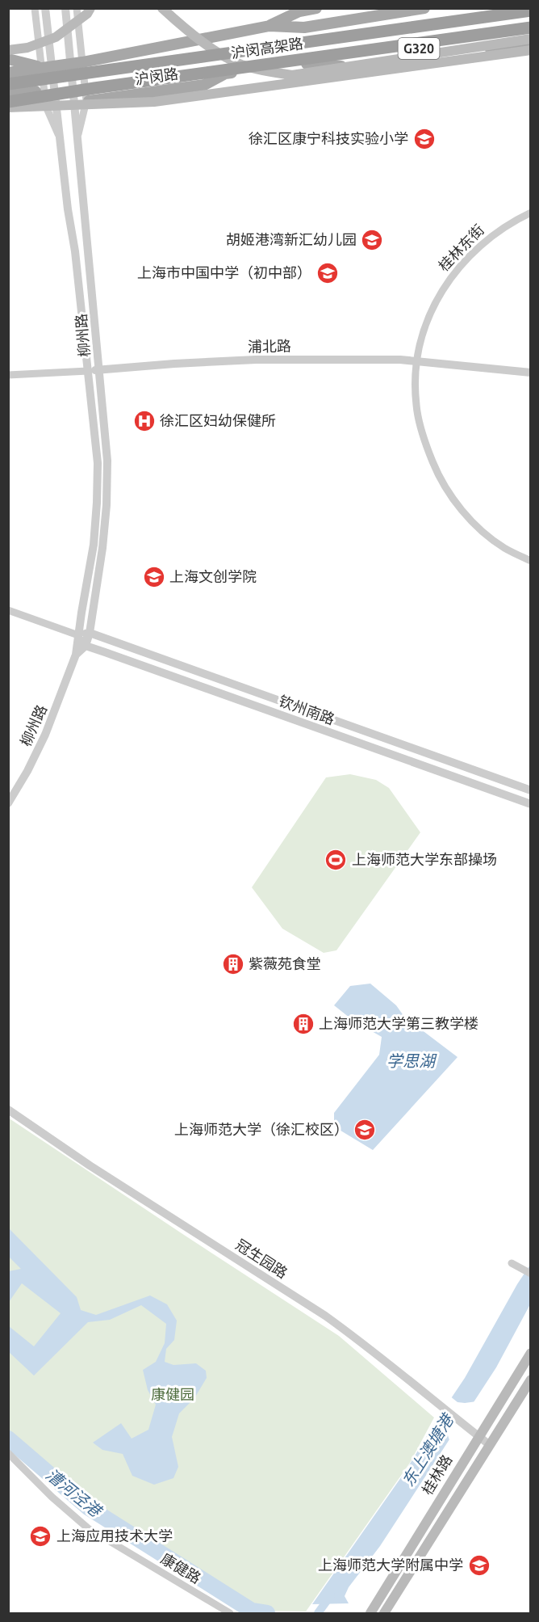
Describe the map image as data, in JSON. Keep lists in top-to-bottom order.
{
  "streets": {
    "highway": ["沪闵高架路"],
    "main road": ["G320", "沪闵路", "桂林路"],
    "street": [
      "桂林东街",
      "柳州路",
      "浦北路",
      "钦州南路",
      "冠生园路",
      "康健路"
    ]
  },
  "crossings": [
    ["沪闵路", "柳州路"],
    ["桂林东街", "浦北路"],
    ["柳州路", "浦北路"],
    ["柳州路", "钦州南路"],
    ["冠生园路", "桂林路"]
  ],
  "water": ["学思湖", "东上澳塘港", "漕河泾港"],
  "parks": ["康健园"],
  "places": {
    "school or university": [
      "徐汇区康宁科技实验小学",
      "胡姬港湾新汇幼儿园",
      "上海市中国中学（初中部）",
      "上海文创学院",
      "上海师范大学（徐汇校区）",
      "上海应用技术大学",
      "上海师范大学附属中学"
    ],
    "hospital": ["徐汇区妇幼保健所"],
    "sports": ["上海师范大学东部操场"],
    "building": ["紫薇苑食堂", "上海师范大学第三教学楼"]
  }
}
